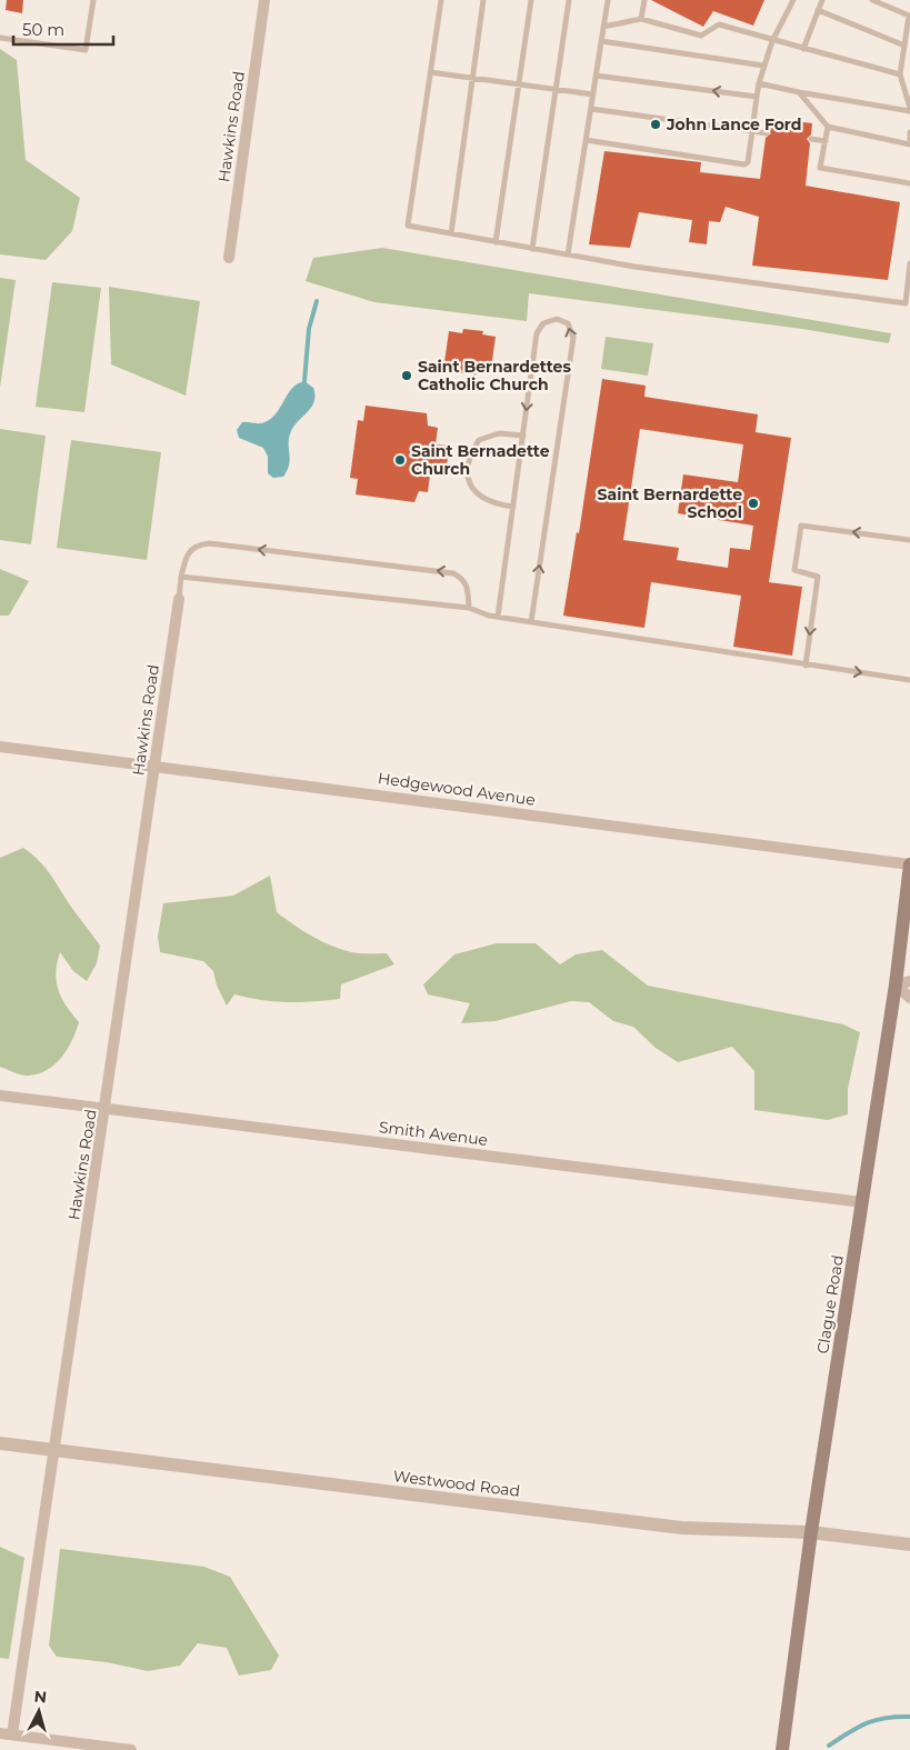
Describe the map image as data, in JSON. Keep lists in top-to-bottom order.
{
  "streets": {
    "main road": ["Clague Road"],
    "street": [
      "Hawkins Road",
      "Hedgewood Avenue",
      "Smith Avenue",
      "Westwood Road"
    ]
  },
  "crossings": [
    ["Hawkins Road", "Hedgewood Avenue"],
    ["Hawkins Road", "Smith Avenue"],
    ["Hawkins Road", "Westwood Road"],
    ["Hedgewood Avenue", "Clague Road"],
    ["Smith Avenue", "Clague Road"],
    ["Clague Road", "Westwood Road"]
  ],
  "places": [
    "John Lance Ford",
    "Saint Bernardettes Catholic Church",
    "Saint Bernadette Church",
    "Saint Bernardette School"
  ],
  "scale_bar": "50 m",
  "north": "top"
}
